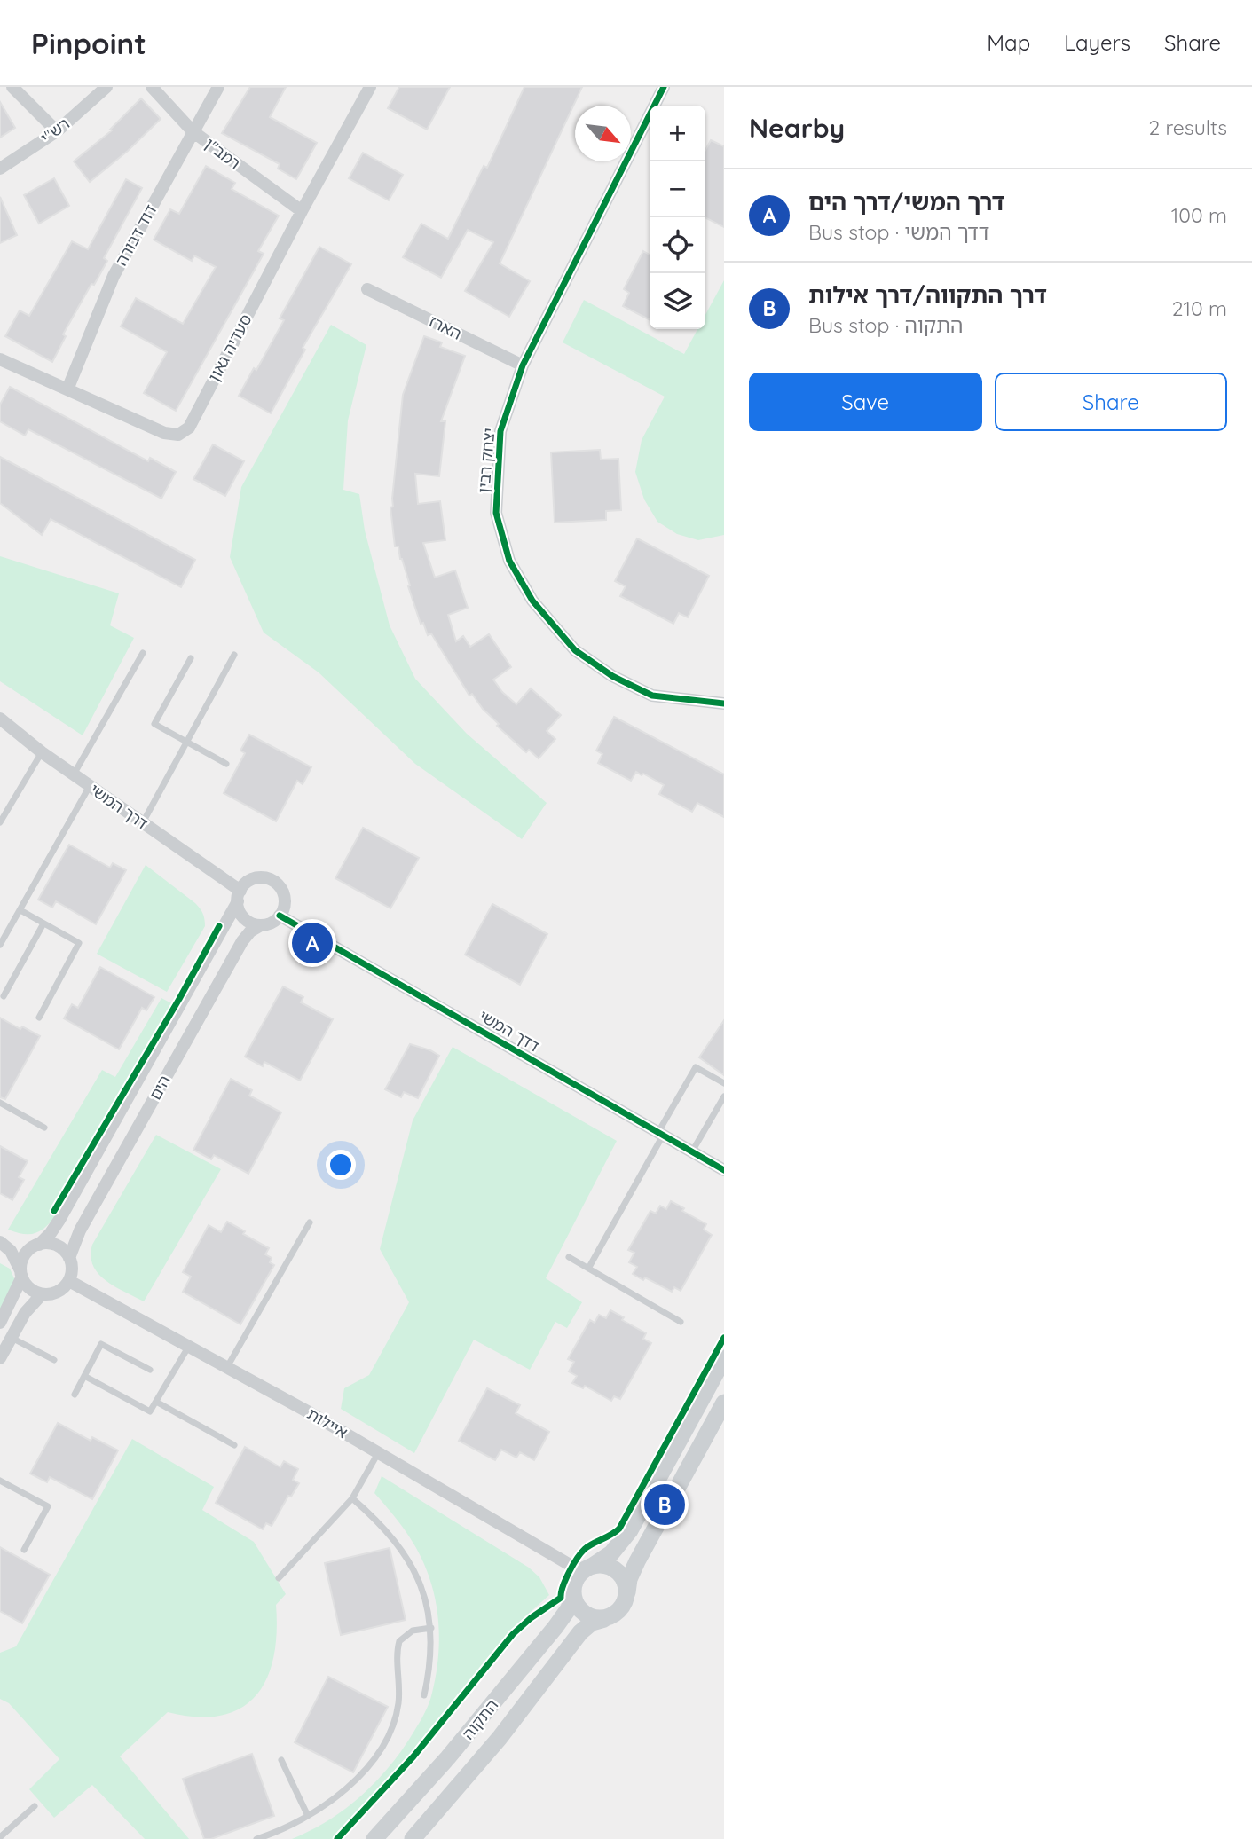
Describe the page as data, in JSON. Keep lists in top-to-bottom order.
{
  "streets": {
    "street": [
      "רש\"י",
      "רמב\"ן",
      "דוד דבורה",
      "הארז",
      "סעדיה גאון",
      "יצחק רבין",
      "דרך המשי",
      "דדך המשי",
      "הים",
      "איילות",
      "התקוה"
    ]
  },
  "crossings": [
    ["רמב\"ן", "דוד דבורה"],
    ["רמב\"ן", "סעדיה גאון"],
    ["דוד דבורה", "סעדיה גאון"],
    ["הארז", "יצחק רבין"],
    ["דרך המשי", "דדך המשי"],
    ["דרך המשי", "הים"],
    ["דדך המשי", "הים"],
    ["הים", "איילות"],
    ["איילות", "התקוה"]
  ],
  "north": "bottom right",
  "page": {
    "header": "Pinpoint",
    "nav": ["Map", "Layers", "Share"],
    "heading": ["Nearby", "2 results"],
    "map_buttons": ["+", "−"],
    "list": [
      {
        "mark": "A",
        "name": "דרך המשי/דרך הים",
        "note": "Bus stop · דדך המשי",
        "value": "100 m"
      },
      {
        "mark": "B",
        "name": "דרך התקווה/דרך אילות",
        "note": "Bus stop · התקוה",
        "value": "210 m"
      }
    ],
    "buttons": ["Save", "Share"],
    "pins": ["A", "B"]
  }
}
